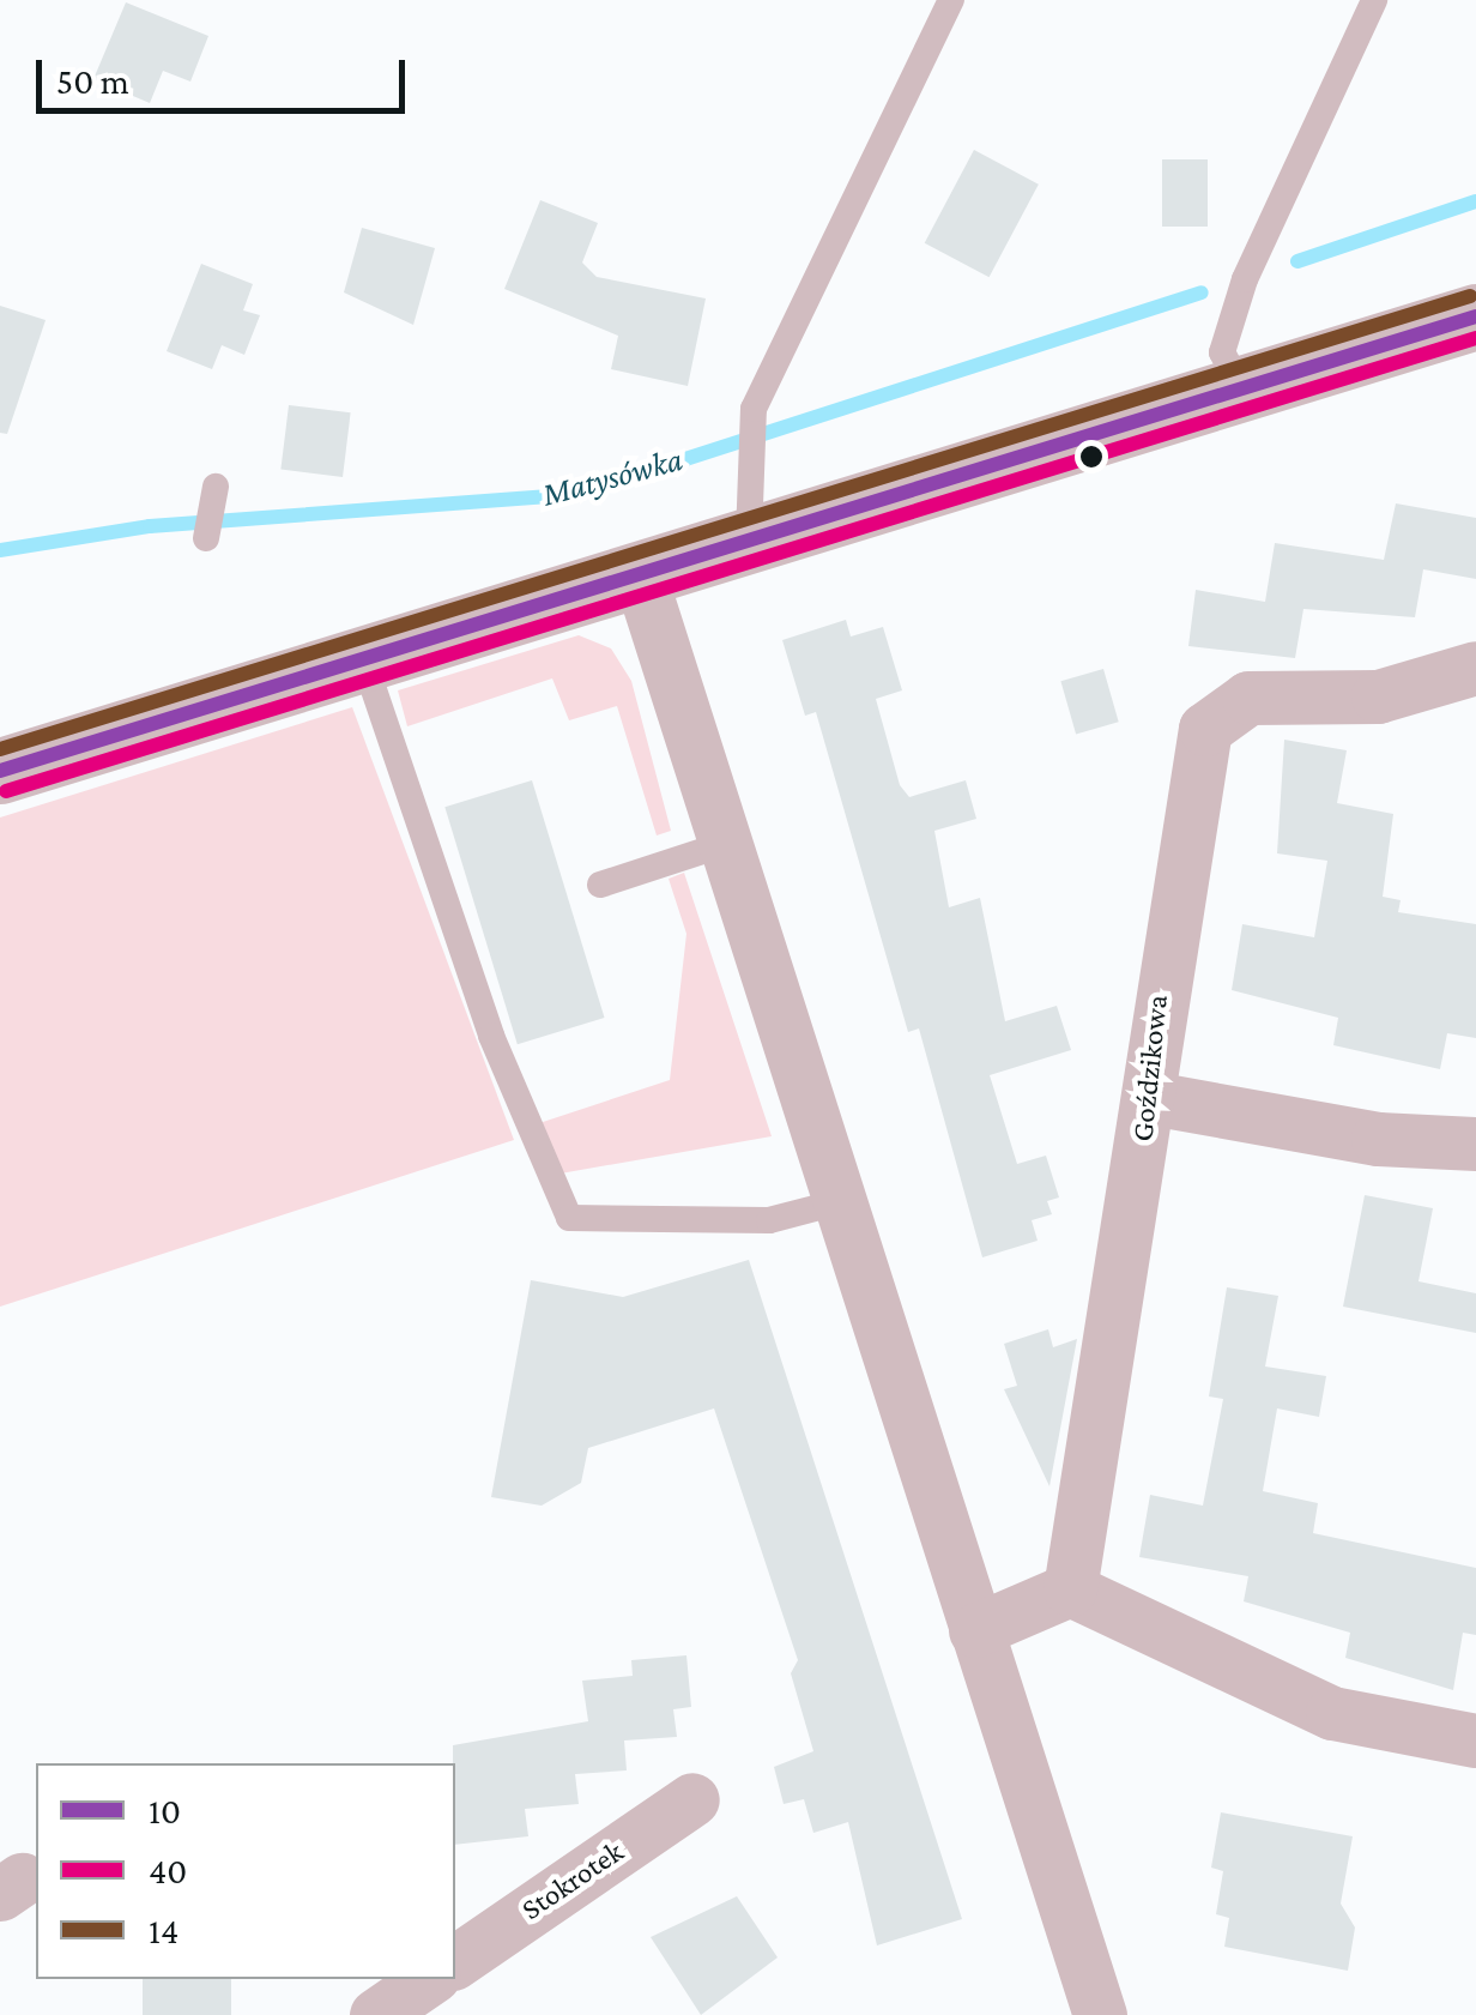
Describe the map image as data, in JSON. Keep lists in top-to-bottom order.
{
  "streets": {
    "street": ["Goździkowa", "Stokrotek"]
  },
  "water": ["Matysówka"],
  "lines": ["transit line 14", "transit line 10", "transit line 40"],
  "legend": ["10", "40", "14"],
  "scale_bar": "50 m"
}
